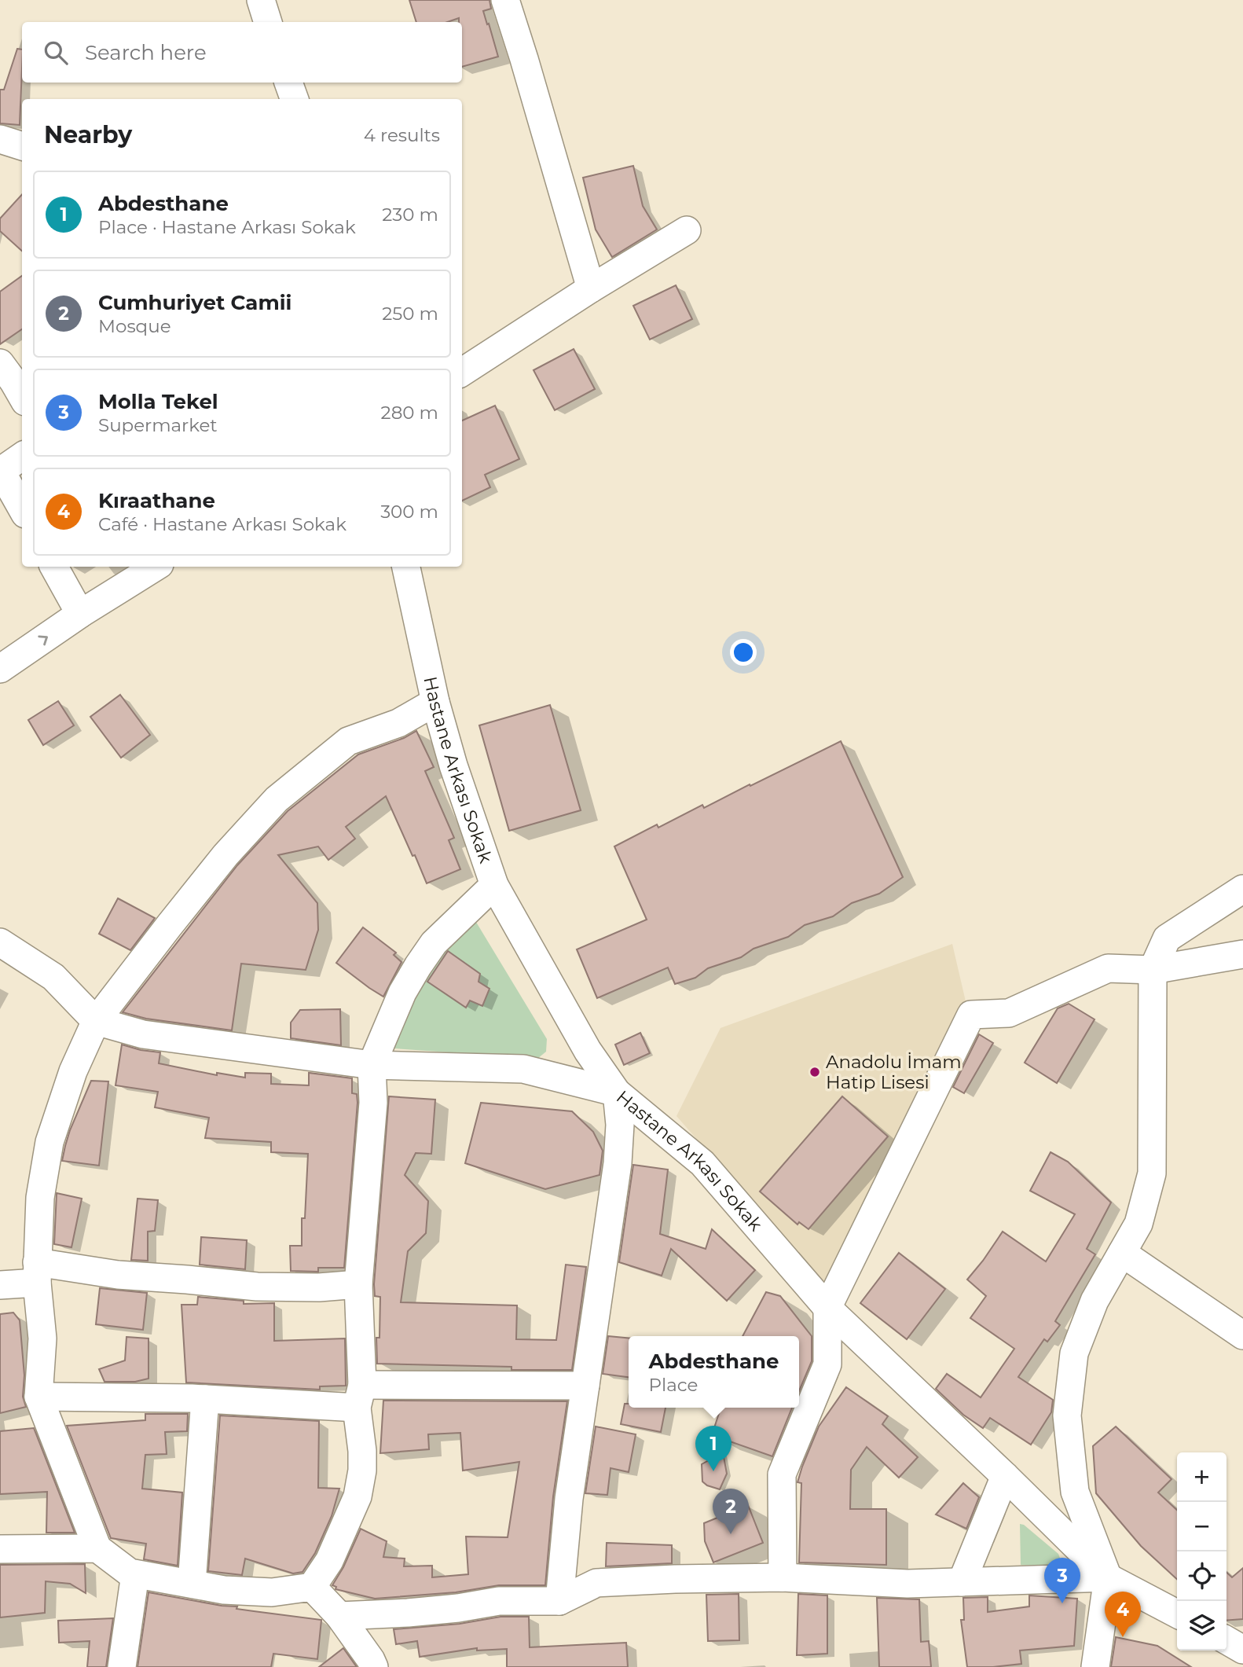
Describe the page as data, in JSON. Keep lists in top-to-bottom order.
{
  "streets": {
    "street": ["Hastane Arkası Sokak"]
  },
  "places": ["Anadolu İmam Hatip Lisesi"],
  "page": {
    "search": "Search here",
    "heading": ["Nearby", "4 results"],
    "list": [
      {
        "mark": "1",
        "name": "Abdesthane",
        "note": "Place · Hastane Arkası Sokak",
        "value": "230 m"
      },
      {
        "mark": "2",
        "name": "Cumhuriyet Camii",
        "note": "Mosque",
        "value": "250 m"
      },
      {
        "mark": "3",
        "name": "Molla Tekel",
        "note": "Supermarket",
        "value": "280 m"
      },
      {
        "mark": "4",
        "name": "Kıraathane",
        "note": "Café · Hastane Arkası Sokak",
        "value": "300 m"
      }
    ],
    "popup": ["Abdesthane", "Place"],
    "pins": [
      "1",
      "2",
      "3",
      "4"
    ],
    "map_buttons": ["+", "−"]
  }
}
